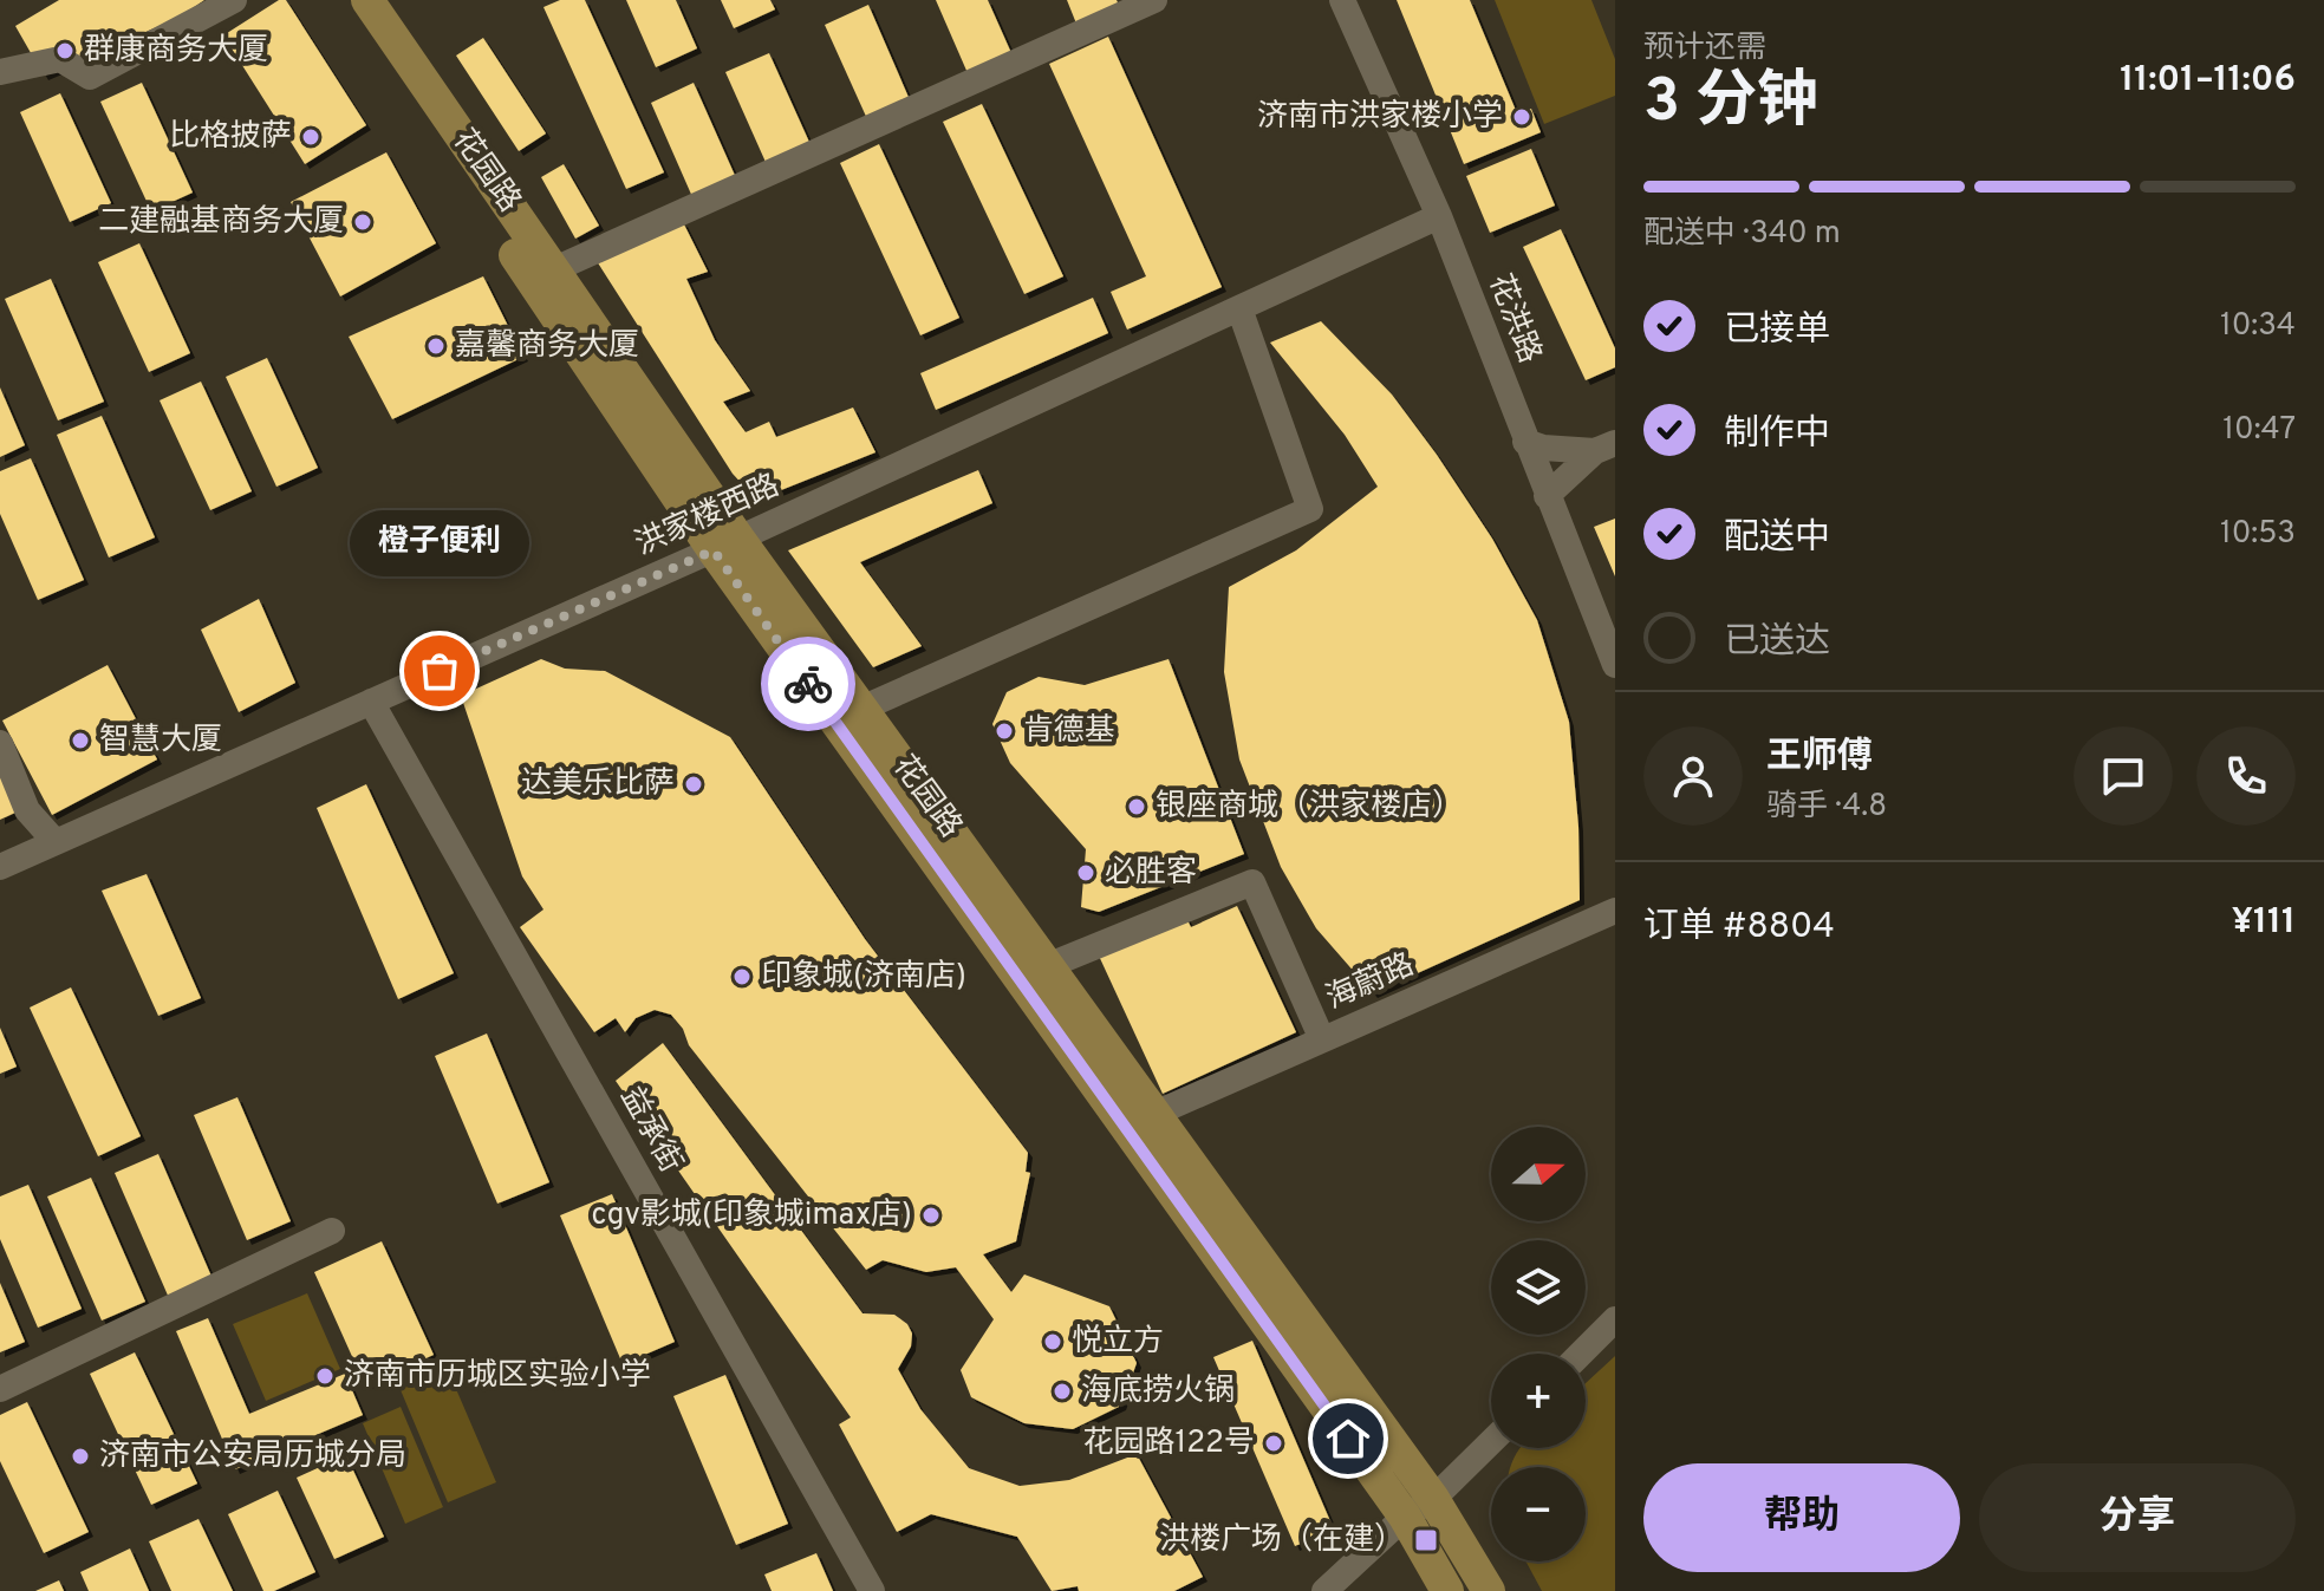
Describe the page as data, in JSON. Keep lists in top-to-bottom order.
{
  "streets": {
    "main road": ["花园路"],
    "street": [
      "花洪路",
      "洪家楼西路",
      "海蔚路",
      "益承街"
    ]
  },
  "crossings": [
    ["花园路", "洪家楼西路"],
    ["花园路", "海蔚路"],
    ["花洪路", "洪家楼西路"],
    ["洪家楼西路", "益承街"]
  ],
  "places": {
    "other": [
      "群康商务大厦",
      "济南市洪家楼小学",
      "比格披萨",
      "二建·融基商务大厦",
      "嘉馨商务大厦",
      "橙子便利",
      "肯德基",
      "智慧大厦",
      "达美乐比萨",
      "银座商城（洪家楼店）",
      "必胜客",
      "印象城(济南店)",
      "cgv影城(印象城imax店)",
      "悦立方",
      "济南市历城区实验小学",
      "海底捞火锅",
      "花园路122号",
      "济南市公安局历城分局"
    ],
    "transit": ["洪楼广场（在建）"]
  },
  "north": "right",
  "page": {
    "heading": ["3 分钟", "预计还需", "11:01–11:06"],
    "panel": [
      "王师傅",
      "骑手 · 4.8",
      "订单 #8804",
      "¥111"
    ],
    "bar": "配送中 · 340 m",
    "list": [
      ["已接单", "10:34"],
      ["制作中", "10:47"],
      ["配送中", "10:53"],
      "已送达"
    ],
    "bubble": "橙子便利",
    "map_buttons": ["+", "−"],
    "buttons": ["帮助", "分享"]
  }
}
